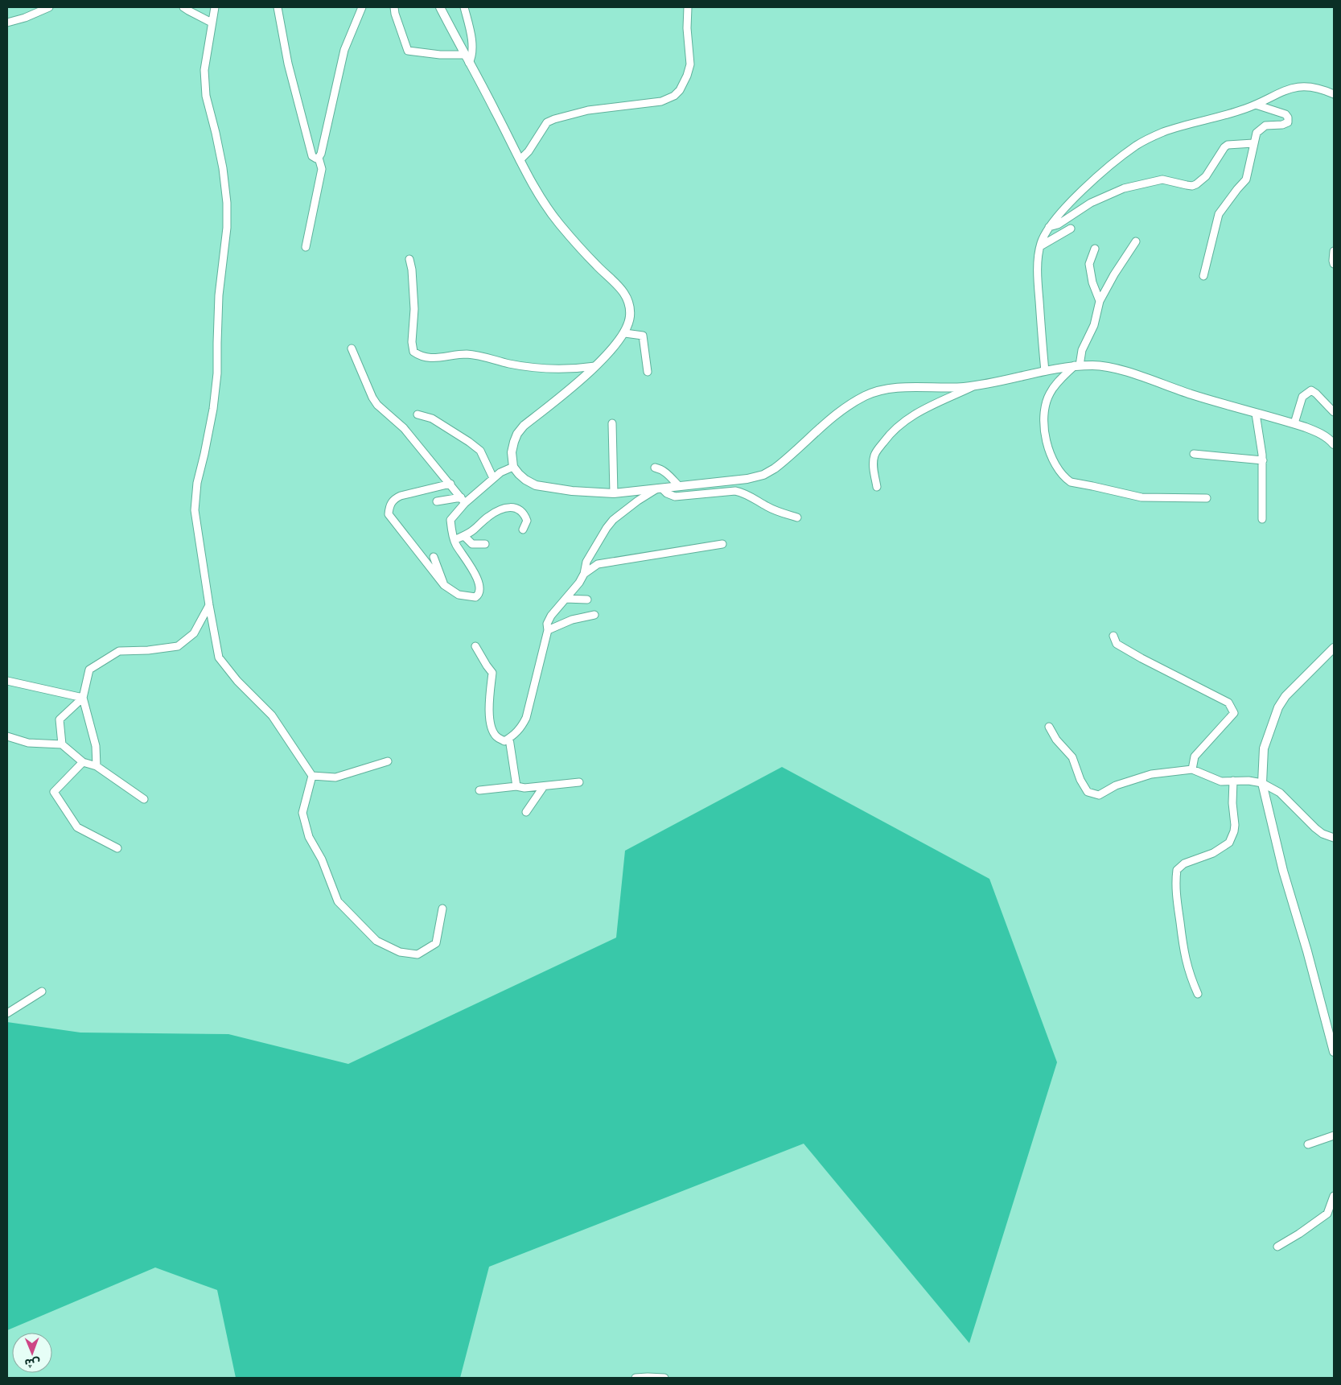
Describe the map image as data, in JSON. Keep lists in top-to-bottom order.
{
  "north": "bottom"
}
